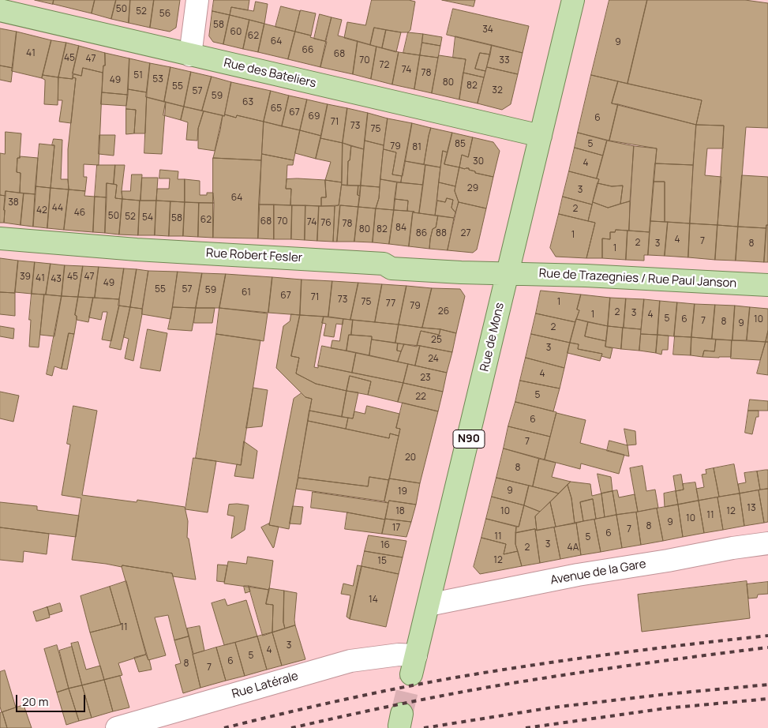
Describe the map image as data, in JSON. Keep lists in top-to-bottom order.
{
  "streets": {
    "main road": [
      "Rue des Bateliers",
      "Rue Robert Fesler",
      "Rue de Trazegnies / Rue Paul Janson",
      "Rue de Mons",
      "N90"
    ],
    "street": ["Avenue de la Gare", "Rue Latérale"]
  },
  "crossings": [
    ["Rue des Bateliers", "Rue de Mons"],
    ["Rue Robert Fesler", "Rue de Trazegnies / Rue Paul Janson"],
    ["Rue Robert Fesler", "Rue de Mons"],
    ["Rue de Trazegnies / Rue Paul Janson", "Rue de Mons"],
    ["Rue de Mons", "Avenue de la Gare"],
    ["Rue de Mons", "Rue Latérale"]
  ],
  "house_numbers": [
    "50",
    "52",
    "56",
    "58",
    "34",
    "60",
    "62",
    "64",
    "9",
    "66",
    "41",
    "68",
    "45",
    "47",
    "70",
    "33",
    "72",
    "74",
    "78",
    "51",
    "53",
    "49",
    "80",
    "82",
    "55",
    "32",
    "57",
    "59",
    "63",
    "65",
    "67",
    "69",
    "6",
    "71",
    "73",
    "75",
    "85",
    "5",
    "79",
    "81",
    "30",
    "4",
    "29",
    "3",
    "64",
    "38",
    "44",
    "2",
    "42",
    "46",
    "50",
    "52",
    "54",
    "58",
    "62",
    "68",
    "70",
    "74",
    "76",
    "78",
    "84",
    "80",
    "82",
    "86",
    "88",
    "27",
    "1",
    "4",
    "7",
    "2",
    "3",
    "8",
    "1",
    "39",
    "45",
    "47",
    "41",
    "43",
    "49",
    "55",
    "57",
    "59",
    "61",
    "67",
    "71",
    "73",
    "75",
    "1",
    "77",
    "79",
    "26",
    "2",
    "3",
    "1",
    "4",
    "5",
    "6",
    "10",
    "7",
    "8",
    "9",
    "2",
    "25",
    "3",
    "24",
    "4",
    "23",
    "5",
    "22",
    "6",
    "7",
    "20",
    "8",
    "9",
    "19",
    "13",
    "18",
    "10",
    "12",
    "11",
    "10",
    "9",
    "8",
    "17",
    "7",
    "6",
    "11",
    "5",
    "3",
    "16",
    "2",
    "4A",
    "12",
    "15",
    "14",
    "11",
    "3",
    "4",
    "5",
    "6",
    "8",
    "7"
  ],
  "scale_bar": "20 m"
}
